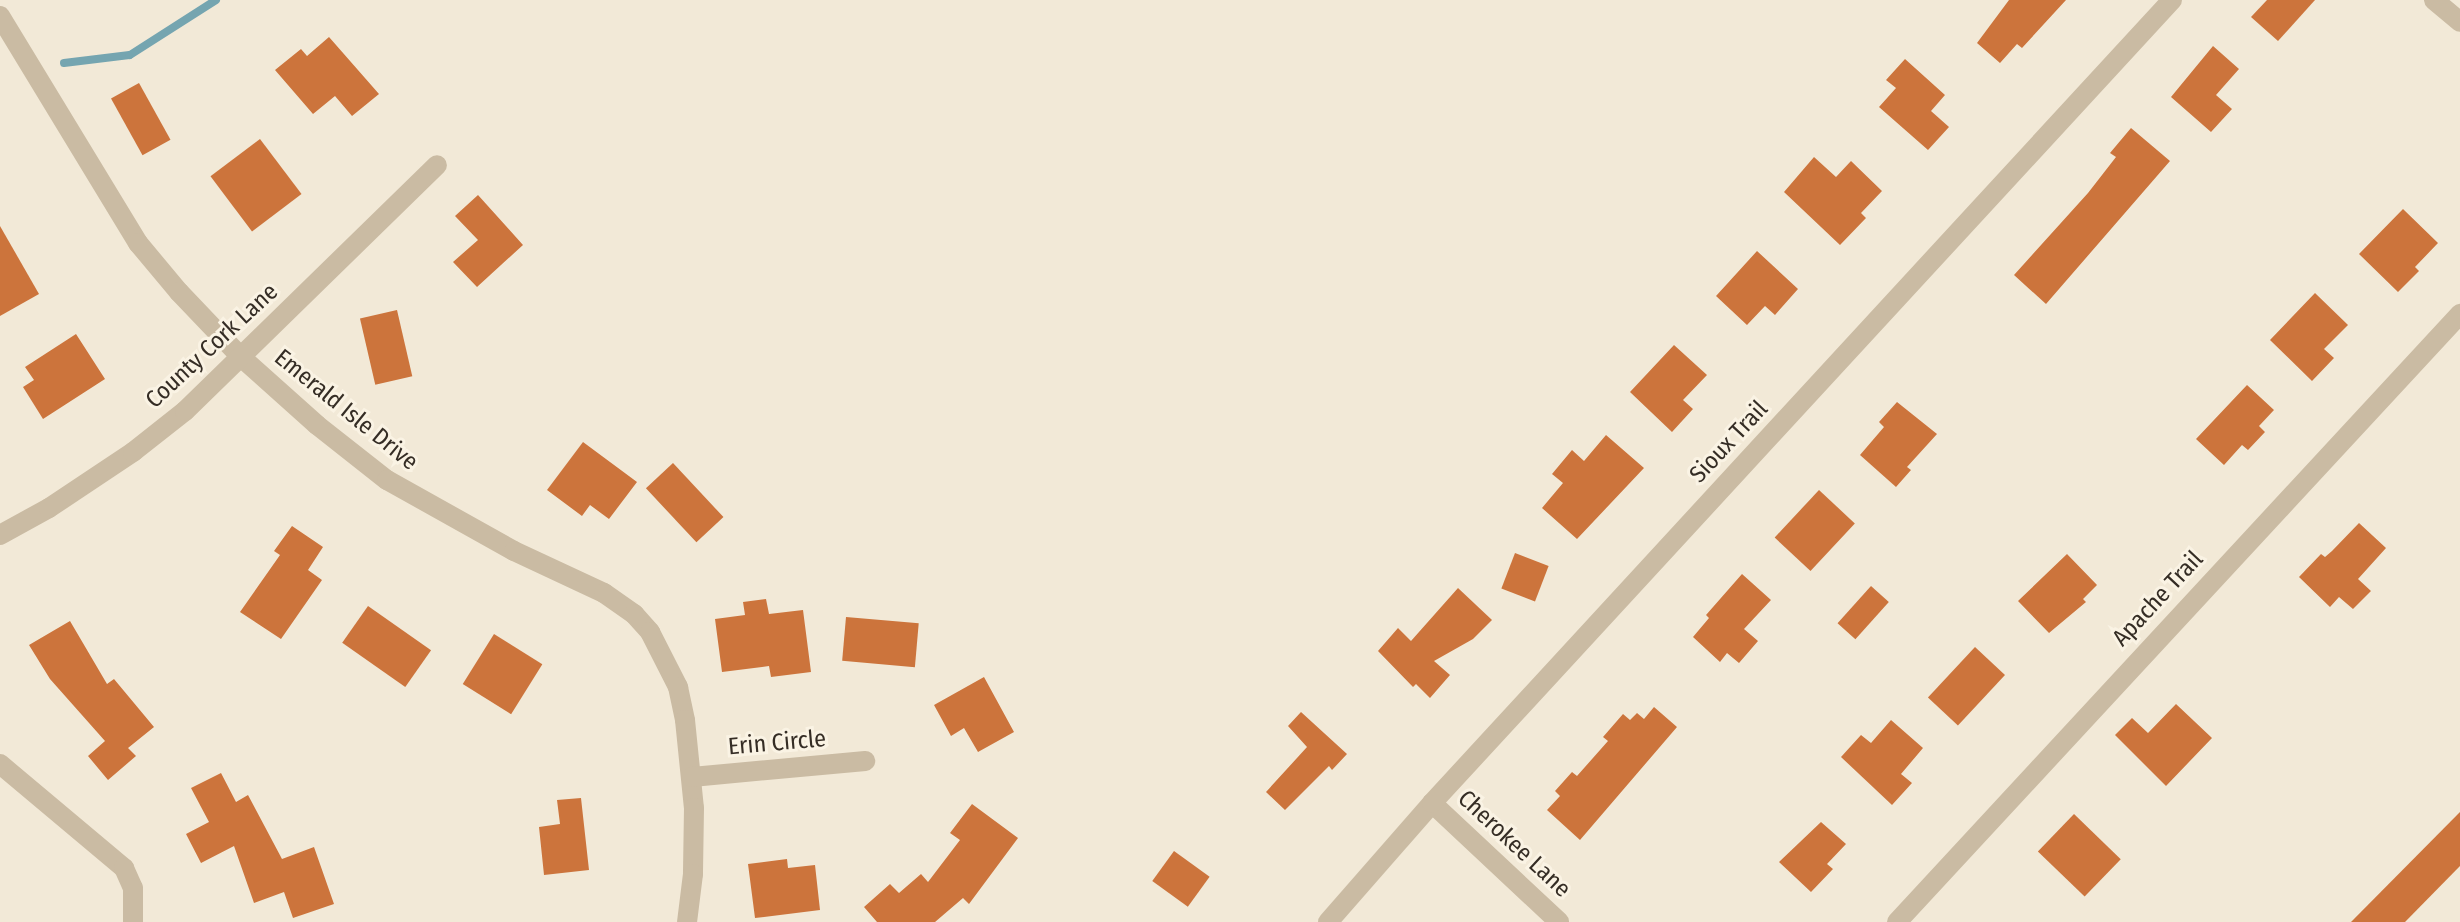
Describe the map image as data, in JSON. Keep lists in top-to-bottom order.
{
  "streets": {
    "street": [
      "County Cork Lane",
      "Emerald Isle Drive",
      "Sioux Trail",
      "Apache Trail",
      "Erin Circle",
      "Cherokee Lane"
    ]
  },
  "crossings": [
    ["County Cork Lane", "Emerald Isle Drive"],
    ["Emerald Isle Drive", "Erin Circle"],
    ["Sioux Trail", "Cherokee Lane"]
  ]
}
